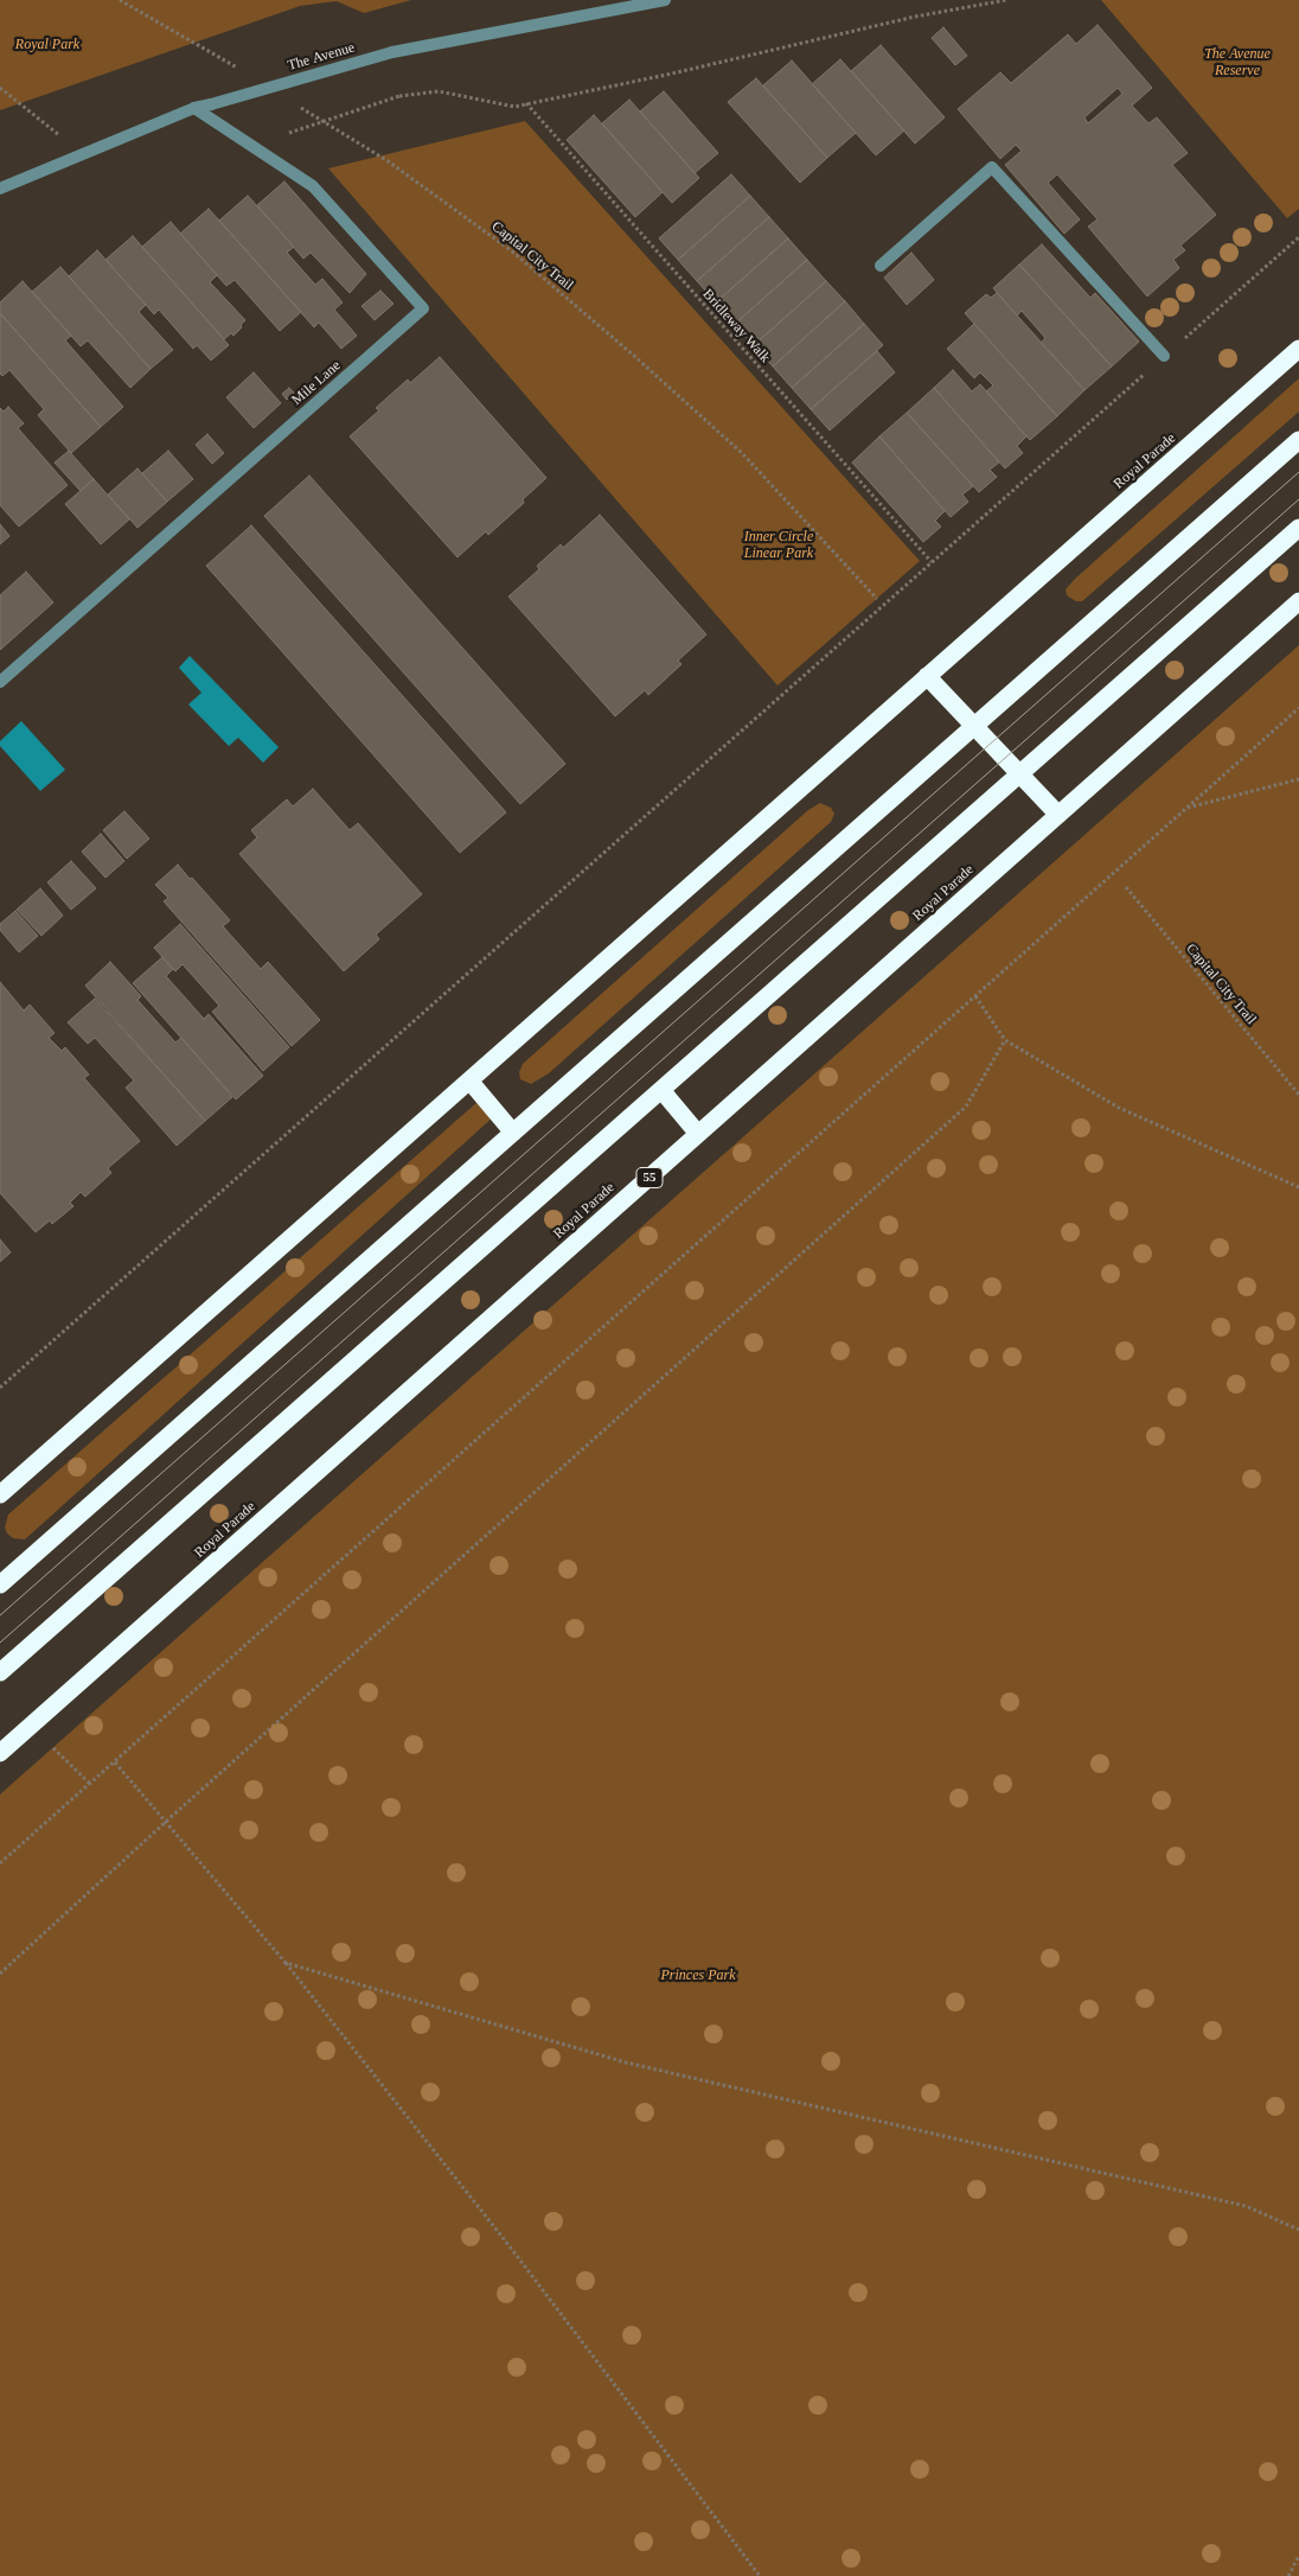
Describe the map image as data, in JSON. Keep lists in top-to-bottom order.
{
  "streets": {
    "highway": ["Royal Parade", "55"],
    "street": ["The Avenue", "Mile Lane"],
    "path": ["Capital City Trail", "Bridleway Walk"]
  },
  "crossings": [
    ["The Avenue", "Mile Lane"]
  ],
  "parks": [
    "Royal Park",
    "The Avenue Reserve",
    "Inner Circle Linear Park",
    "Princes Park"
  ]
}
